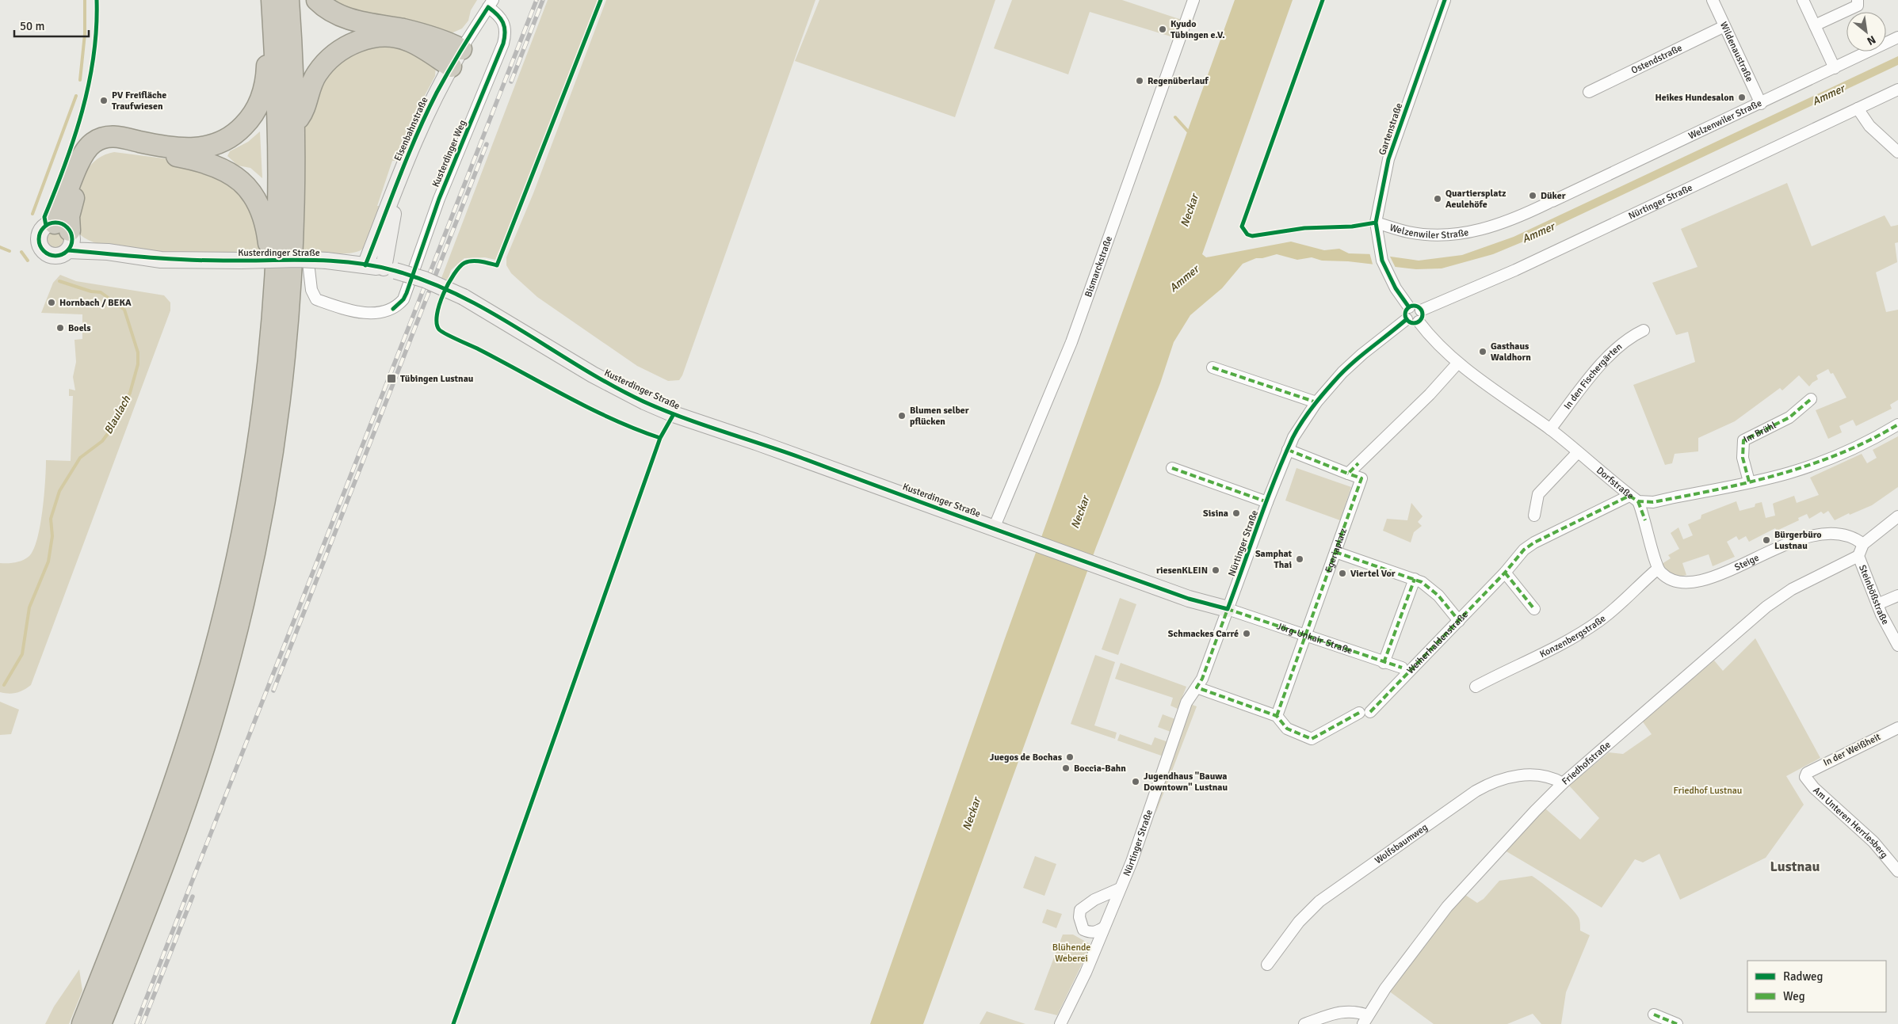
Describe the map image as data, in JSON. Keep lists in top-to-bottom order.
{
  "streets": {
    "street": [
      "Wildenaustraße",
      "Ostendstraße",
      "Welzenwiler Straße",
      "Eisenbahnstraße",
      "Gartenstraße",
      "Kusterdinger Weg",
      "Nürtinger Straße",
      "Kusterdinger Straße",
      "Bismarckstraße",
      "In den Fischergärten",
      "Im Brühl",
      "Dorfstraße",
      "Egeriaplatz",
      "Steige",
      "Steinbößstraße",
      "Konzenbergstraße",
      "Jörg-Unkair-Straße",
      "Weiherhaldenstraße",
      "In der Weißheit",
      "Friedhofstraße",
      "Am Unteren Herrlesberg",
      "Wolfsbaumweg"
    ]
  },
  "crossings": [
    ["Wildenaustraße", "Ostendstraße"],
    ["Wildenaustraße", "Welzenwiler Straße"],
    ["Welzenwiler Straße", "Gartenstraße"],
    ["Eisenbahnstraße", "Kusterdinger Weg"],
    ["Eisenbahnstraße", "Kusterdinger Straße"],
    ["Gartenstraße", "Nürtinger Straße"],
    ["Gartenstraße", "Dorfstraße"],
    ["Nürtinger Straße", "Kusterdinger Straße"],
    ["Nürtinger Straße", "Dorfstraße"],
    ["Nürtinger Straße", "Egeriaplatz"],
    ["Nürtinger Straße", "Jörg-Unkair-Straße"],
    ["Kusterdinger Straße", "Bismarckstraße"],
    ["Kusterdinger Straße", "Jörg-Unkair-Straße"],
    ["In den Fischergärten", "Dorfstraße"],
    ["Im Brühl", "Dorfstraße"],
    ["Dorfstraße", "Weiherhaldenstraße"],
    ["Egeriaplatz", "Jörg-Unkair-Straße"],
    ["Steige", "Steinbößstraße"],
    ["Steige", "Konzenbergstraße"],
    ["Steinbößstraße", "Friedhofstraße"],
    ["In der Weißheit", "Am Unteren Herrlesberg"],
    ["Friedhofstraße", "Wolfsbaumweg"]
  ],
  "districts": ["Lustnau"],
  "water": ["Ammer", "Neckar", "Blaulach"],
  "parks": ["Friedhof Lustnau", "Blühende Weberei"],
  "places": {
    "other": [
      "Kyudo Tübingen e.V.",
      "Regenüberlauf",
      "Heikes Hundesalon",
      "PV Freifläche Traufwiesen",
      "Düker",
      "Quartiersplatz Aeulehöfe",
      "Hornbach / BEKA",
      "Boels",
      "Gasthaus Waldhorn",
      "Blumen selber pflücken",
      "Sisina",
      "Bürgerbüro Lustnau",
      "Samphat Thai",
      "riesenKLEIN",
      "Viertel Vor",
      "Schmackes Carré",
      "Juegos de Bochas",
      "Boccia-Bahn",
      "Jugendhaus \"Bauwa Downtown\" Lustnau"
    ],
    "transit": ["Tübingen Lustnau"]
  },
  "legend": ["Radweg", "Weg"],
  "scale_bar": "50 m",
  "north": "bottom right"
}
